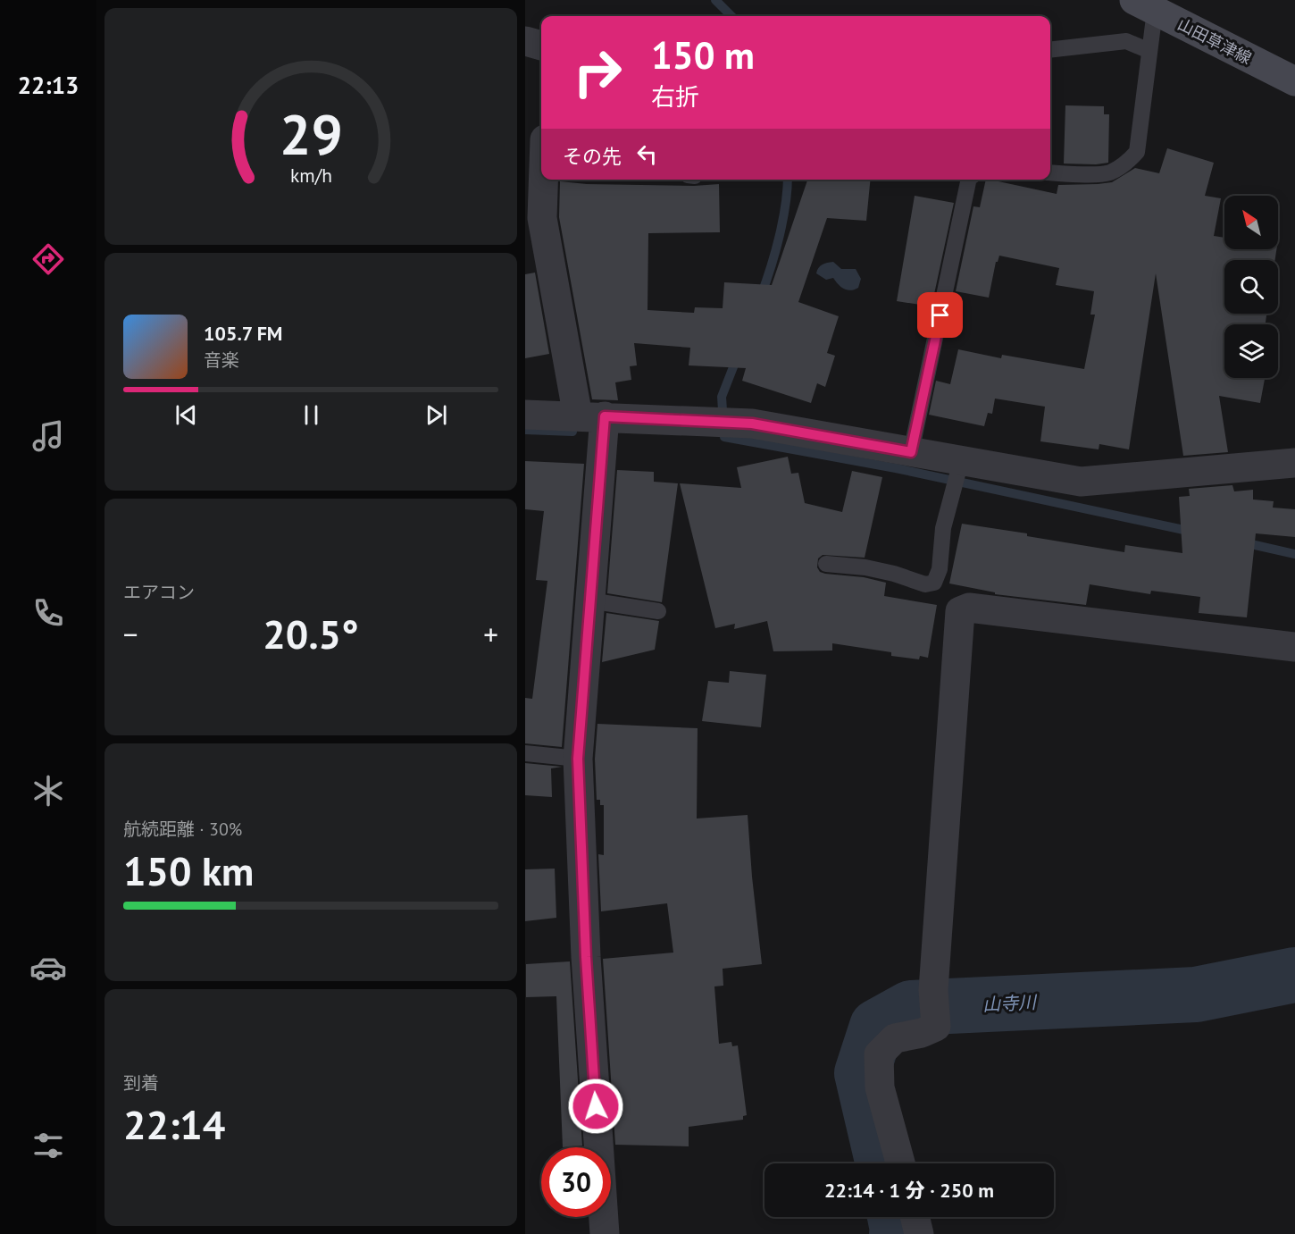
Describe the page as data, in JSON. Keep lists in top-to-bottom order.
{
  "streets": {
    "main road": ["山田草津線"]
  },
  "water": ["山寺川"],
  "north": "top left",
  "page": {
    "tabs": "22:13",
    "turn": ["150 m", "右折"],
    "then": "その先",
    "song": ["105.7 FM", "音楽"],
    "tile": [
      "エアコン",
      ["航続距離 · 30%", "150 km"],
      ["到着", "22:14"]
    ],
    "heat": ["−", "20.5°", "+"],
    "limit": "30",
    "trip": "22:14 · 1 分 · 250 m",
    "gauge": ["29", "km/h"]
  }
}
